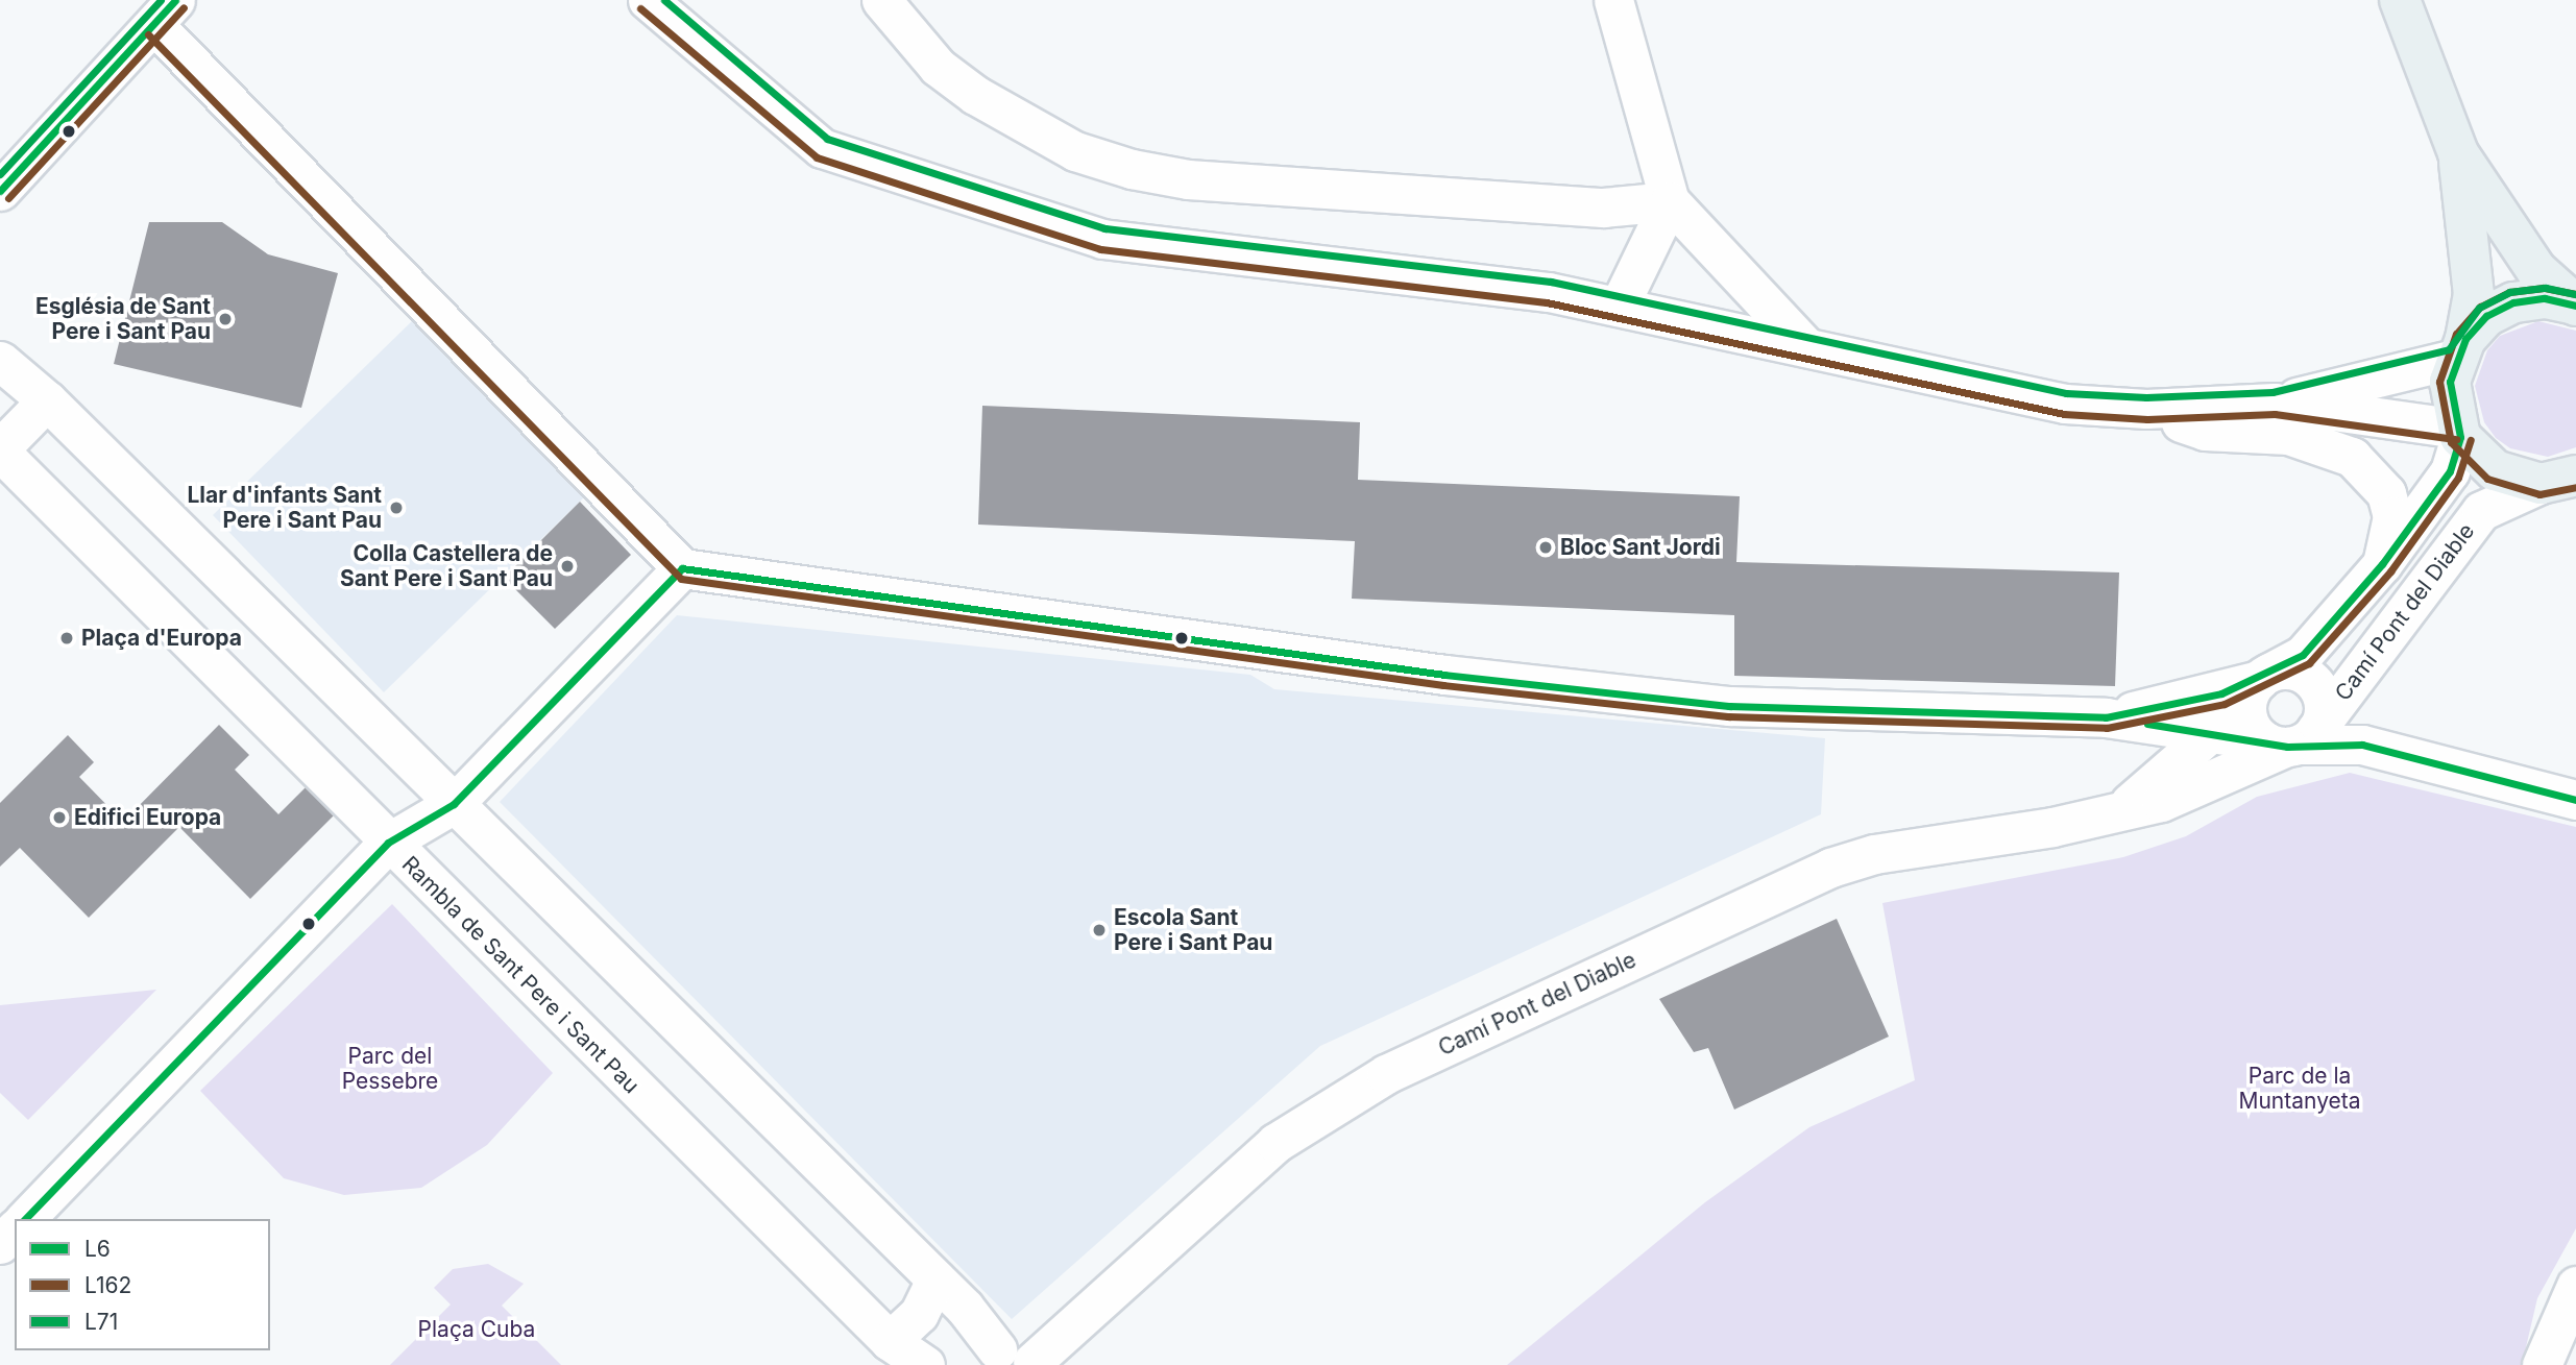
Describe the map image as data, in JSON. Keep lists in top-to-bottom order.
{
  "streets": {
    "street": ["Camí Pont del Diable", "Rambla de Sant Pere i Sant Pau"]
  },
  "parks": ["Parc del Pessebre", "Parc de la Muntanyeta", "Plaça Cuba"],
  "places": [
    "Església de Sant Pere i Sant Pau",
    "Llar d'infants Sant Pere i Sant Pau",
    "Bloc Sant Jordi",
    "Colla Castellera de Sant Pere i Sant Pau",
    "Plaça d'Europa",
    "Edifici Europa",
    "Escola Sant Pere i Sant Pau"
  ],
  "lines": ["transit line L6", "transit line L71", "transit line L162"],
  "legend": ["L6", "L162", "L71"]
}
